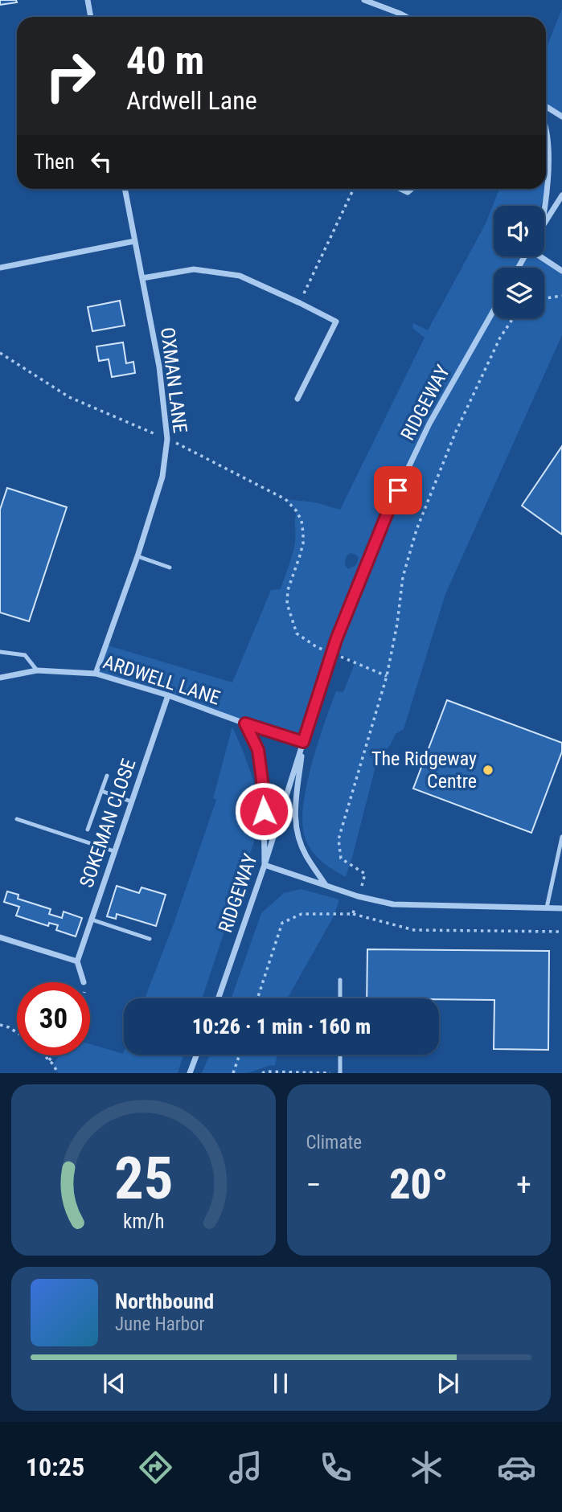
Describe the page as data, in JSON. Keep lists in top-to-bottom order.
{
  "streets": {
    "street": [
      "OXMAN LANE",
      "RIDGEWAY",
      "ARDWELL LANE",
      "SOKEMAN CLOSE"
    ]
  },
  "crossings": [
    ["OXMAN LANE", "ARDWELL LANE"],
    ["RIDGEWAY", "ARDWELL LANE"],
    ["ARDWELL LANE", "SOKEMAN CLOSE"]
  ],
  "places": ["The Ridgeway Centre"],
  "page": {
    "turn": ["40 m", "Ardwell Lane"],
    "then": "Then",
    "limit": "30",
    "trip": "10:26 · 1 min · 160 m",
    "tile": "Climate",
    "heat": ["−", "20°", "+"],
    "song": ["Northbound", "June Harbor"],
    "tabs": "10:25",
    "gauge": ["25", "km/h"]
  }
}
